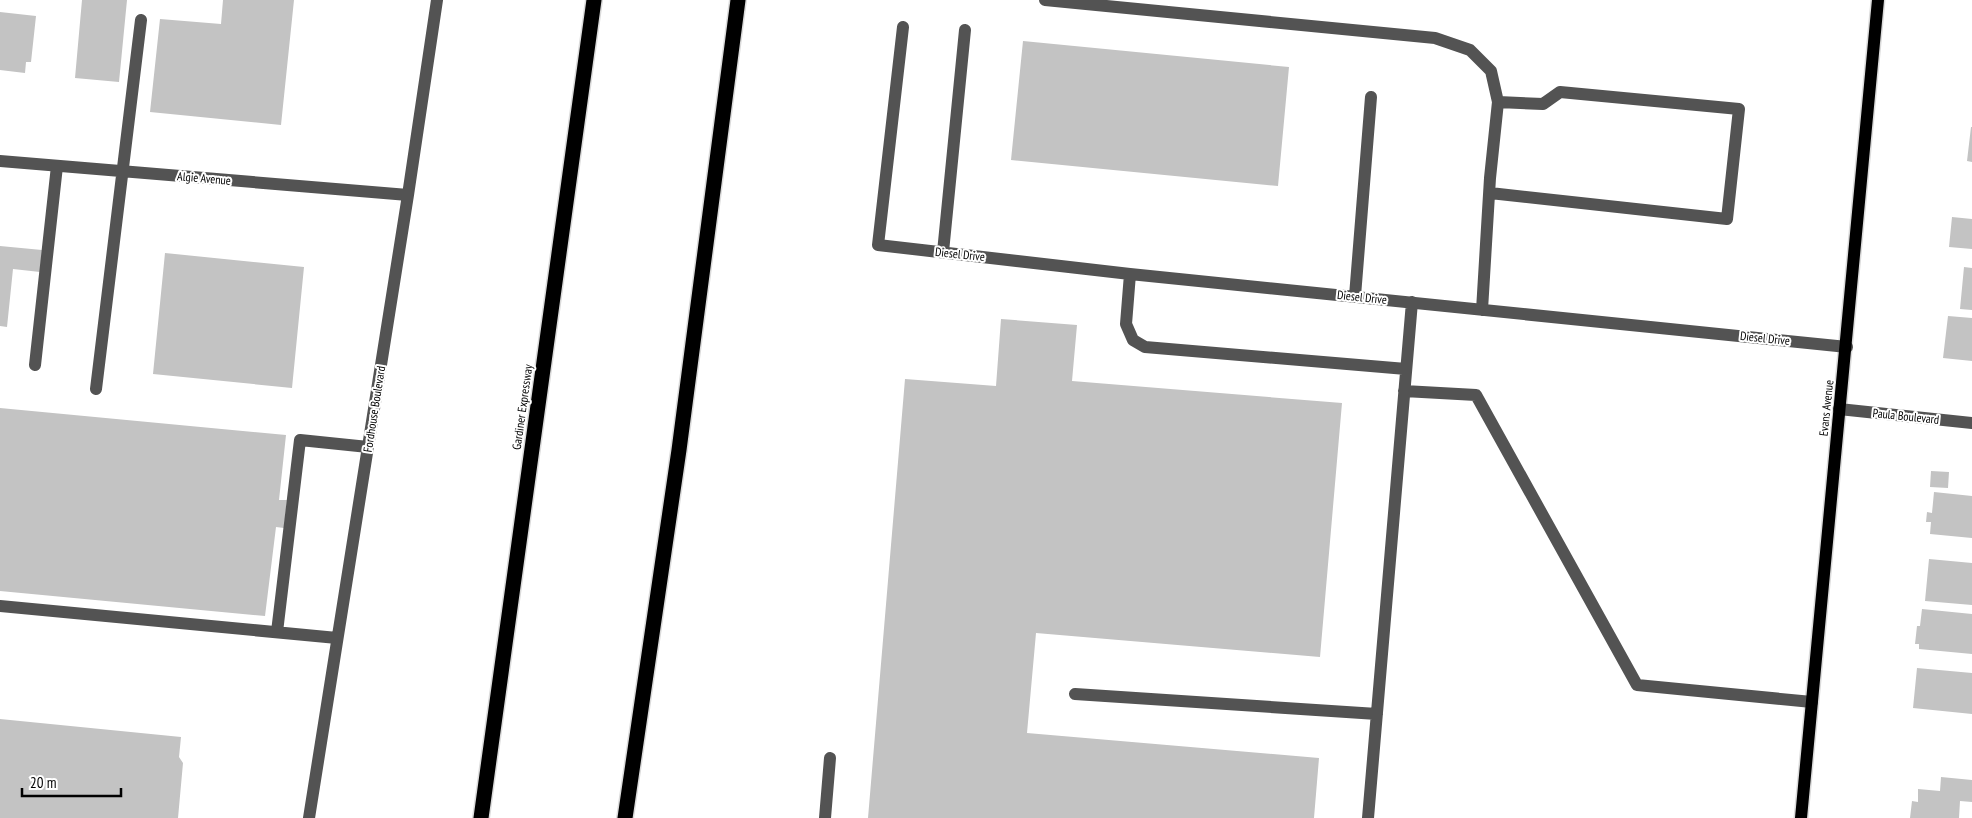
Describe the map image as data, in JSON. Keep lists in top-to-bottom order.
{
  "streets": {
    "highway": ["Gardiner Expressway"],
    "main road": ["Evans Avenue"],
    "street": [
      "Algie Avenue",
      "Diesel Drive",
      "Fordhouse Boulevard",
      "Paula Boulevard"
    ]
  },
  "crossings": [
    ["Algie Avenue", "Fordhouse Boulevard"],
    ["Diesel Drive", "Evans Avenue"],
    ["Evans Avenue", "Paula Boulevard"]
  ],
  "scale_bar": "20 m"
}
